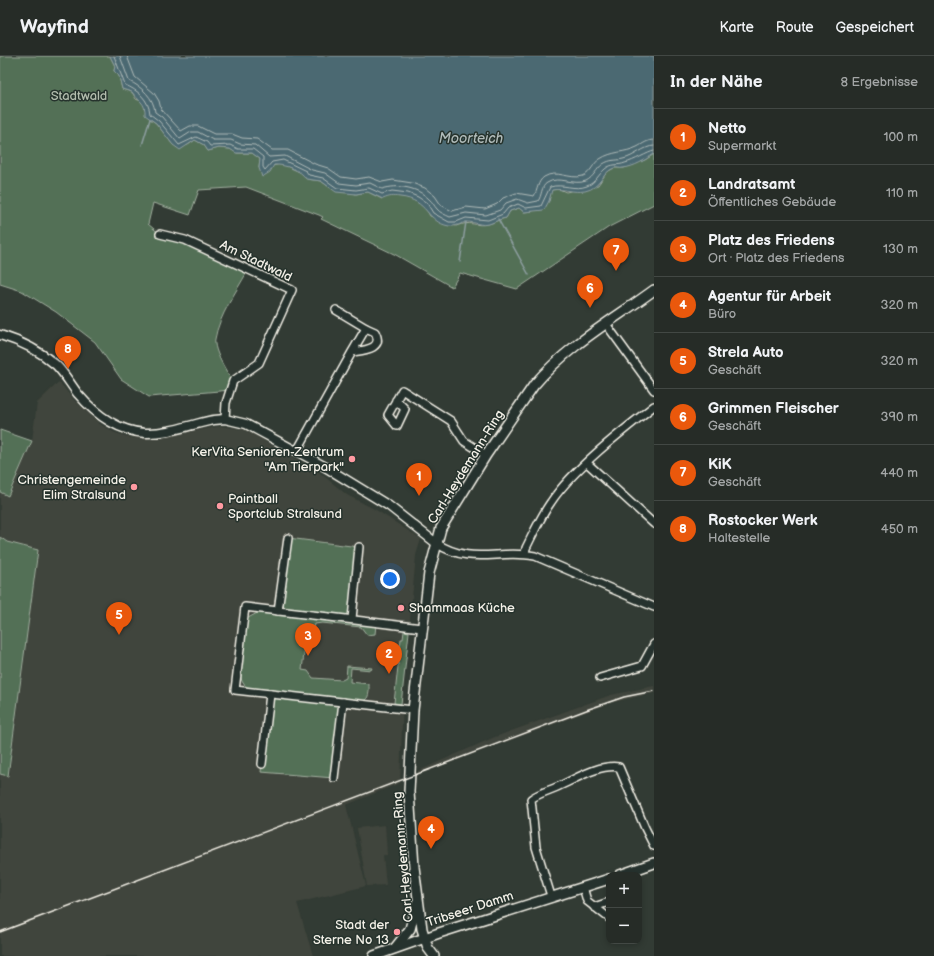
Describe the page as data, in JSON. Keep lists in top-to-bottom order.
{
  "streets": {
    "main road": ["Carl-Heydemann-Ring", "Tribseer Damm"],
    "street": ["Am Stadtwald"]
  },
  "crossings": [
    ["Carl-Heydemann-Ring", "Tribseer Damm"]
  ],
  "water": ["Moorteich"],
  "parks": ["Stadtwald"],
  "places": [
    "KerVita Senioren-Zentrum \"Am Tierpark\"",
    "Christengemeinde Elim Stralsund",
    "Paintball Sportclub Stralsund",
    "Shammaas Küche",
    "Stadt der Sterne No 13"
  ],
  "page": {
    "header": "Wayfind",
    "nav": ["Karte", "Route", "Gespeichert"],
    "heading": ["In der Nähe", "8 Ergebnisse"],
    "list": [
      {
        "mark": "1",
        "name": "Netto",
        "note": "Supermarkt",
        "value": "100 m"
      },
      {
        "mark": "2",
        "name": "Landratsamt",
        "note": "Öffentliches Gebäude",
        "value": "110 m"
      },
      {
        "mark": "3",
        "name": "Platz des Friedens",
        "note": "Ort · Platz des Friedens",
        "value": "130 m"
      },
      {
        "mark": "4",
        "name": "Agentur für Arbeit",
        "note": "Büro",
        "value": "320 m"
      },
      {
        "mark": "5",
        "name": "Strela Auto",
        "note": "Geschäft",
        "value": "320 m"
      },
      {
        "mark": "6",
        "name": "Grimmen Fleischer",
        "note": "Geschäft",
        "value": "390 m"
      },
      {
        "mark": "7",
        "name": "KiK",
        "note": "Geschäft",
        "value": "440 m"
      },
      {
        "mark": "8",
        "name": "Rostocker Werk",
        "note": "Haltestelle",
        "value": "450 m"
      }
    ],
    "pins": [
      "7",
      "6",
      "8",
      "1",
      "5",
      "3",
      "2",
      "4"
    ],
    "map_buttons": ["+", "−"]
  }
}
